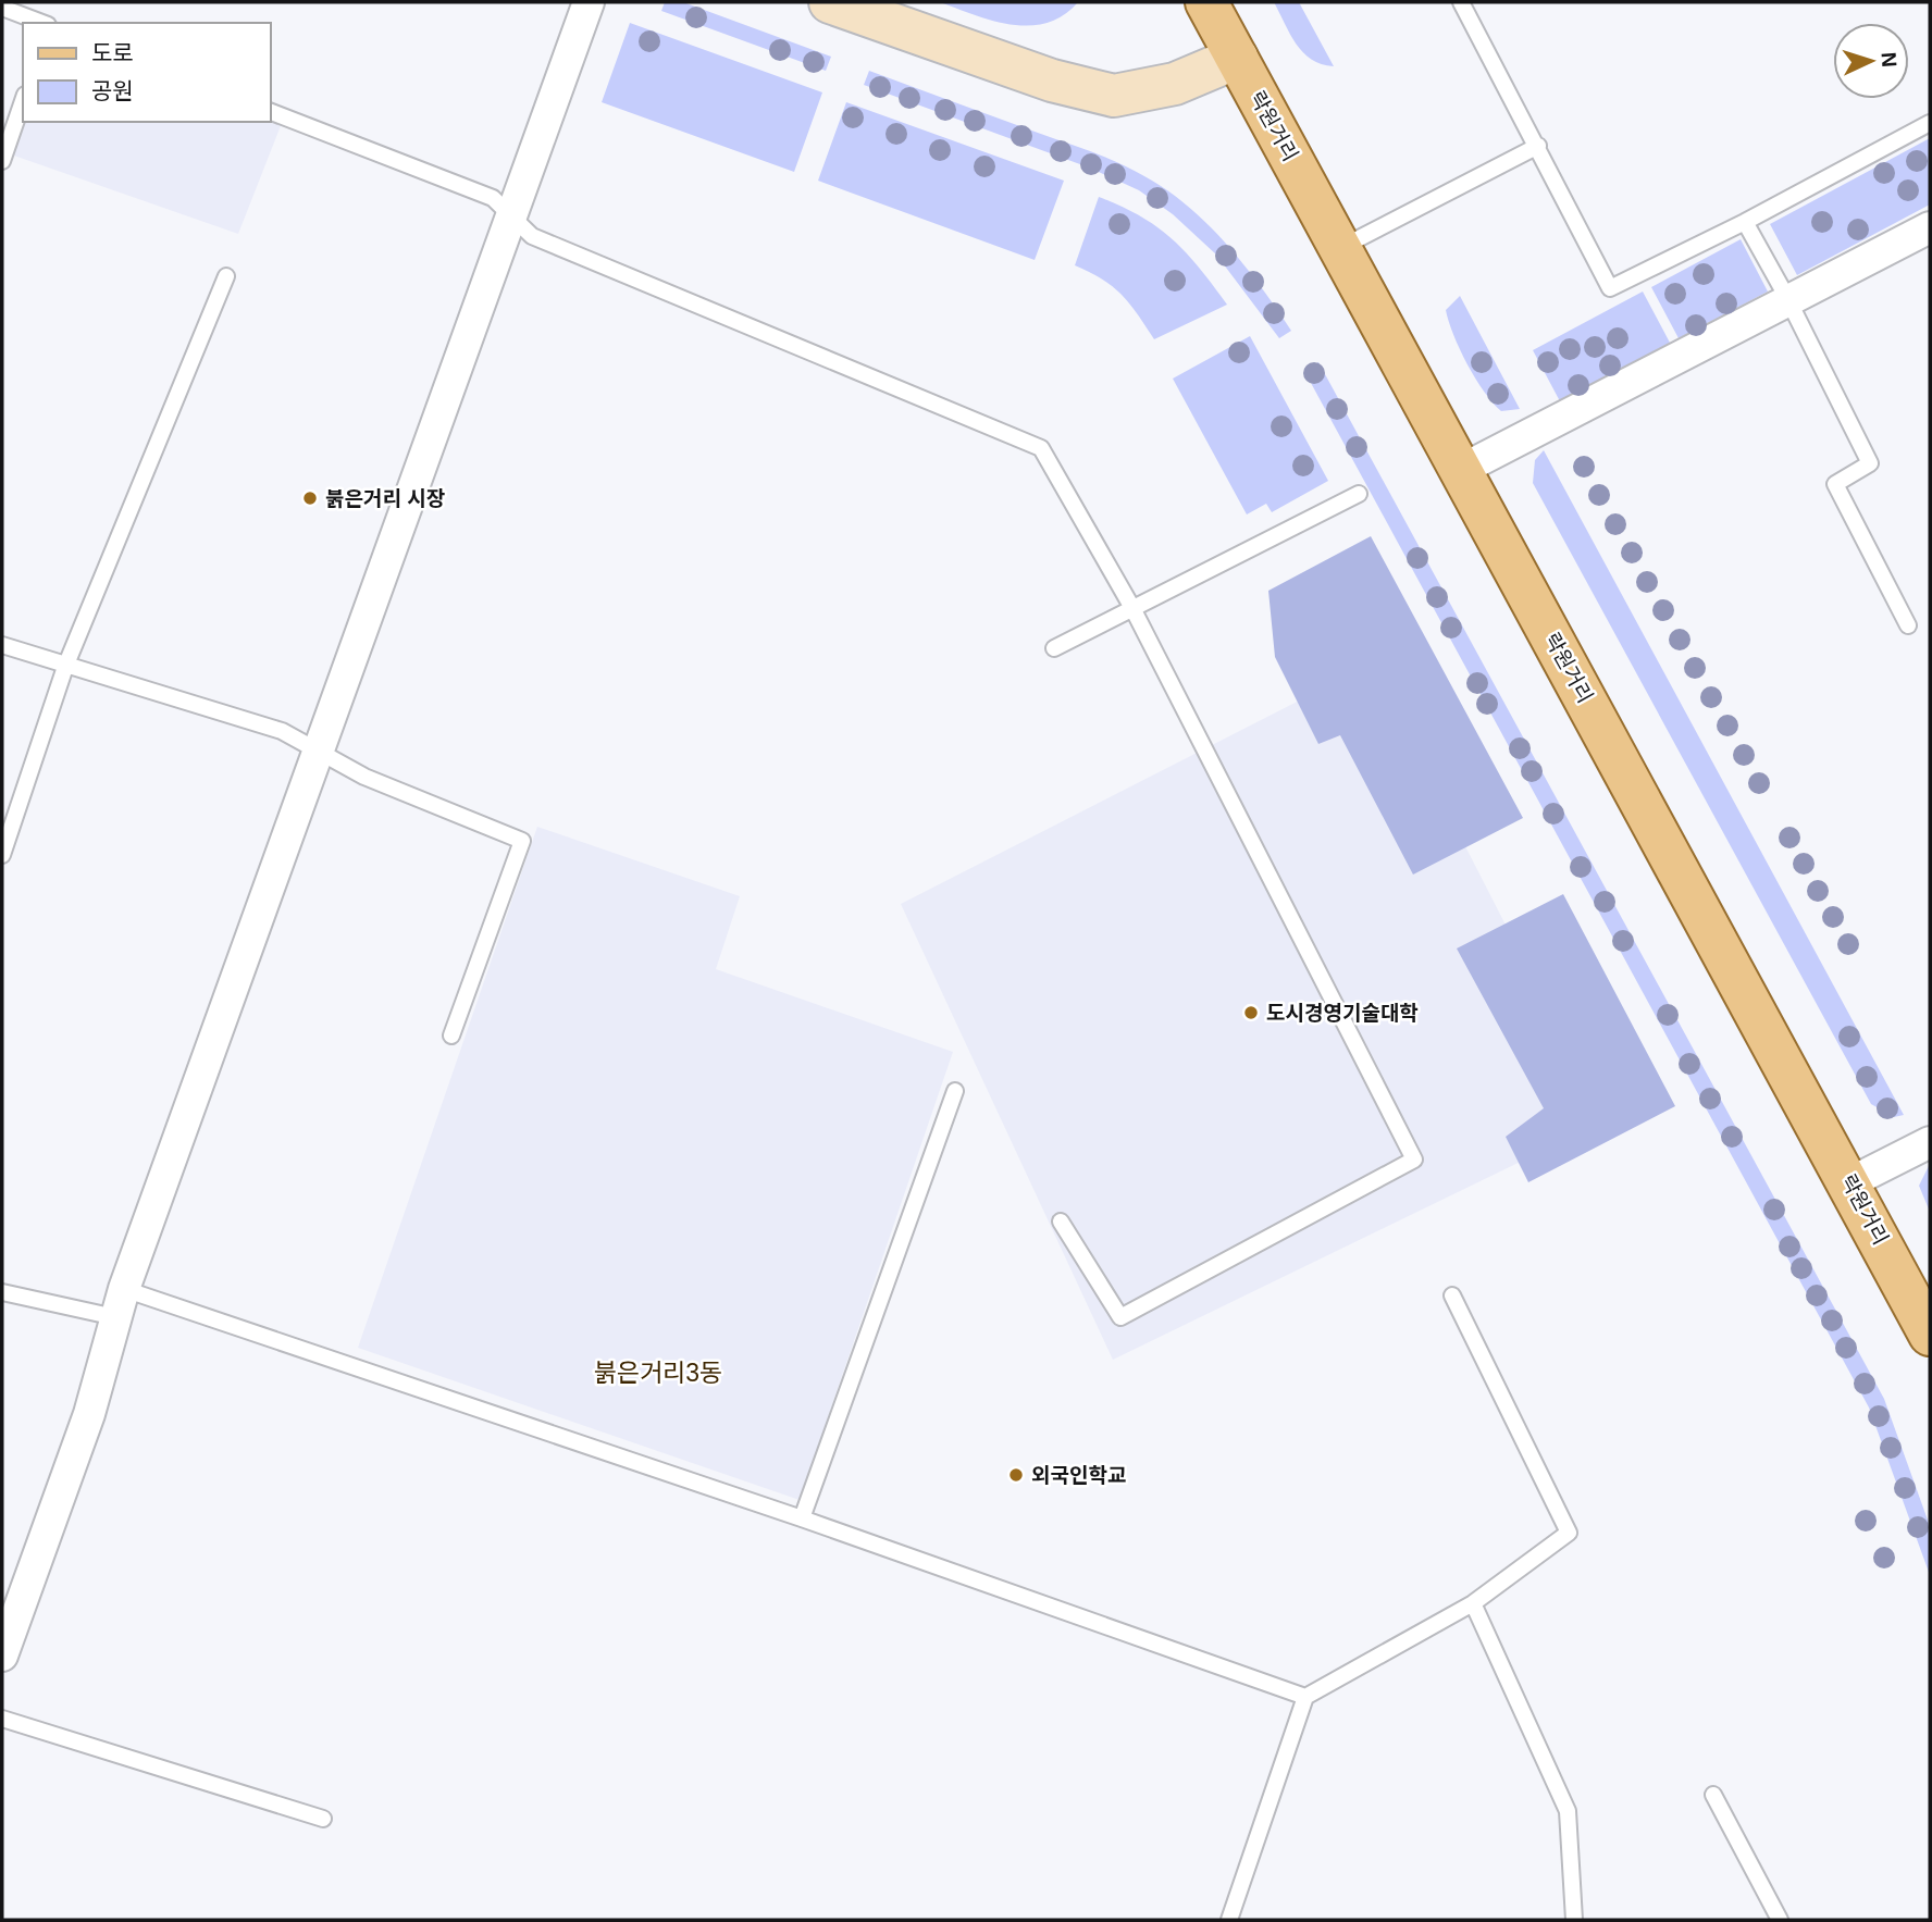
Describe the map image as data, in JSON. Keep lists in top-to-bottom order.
{
  "streets": {
    "main road": ["락원거리"]
  },
  "districts": ["붉은거리3동"],
  "places": ["붉은거리 시장", "도시경영기술대학", "외국인학교"],
  "legend": ["도로", "공원"],
  "north": "right"
}
